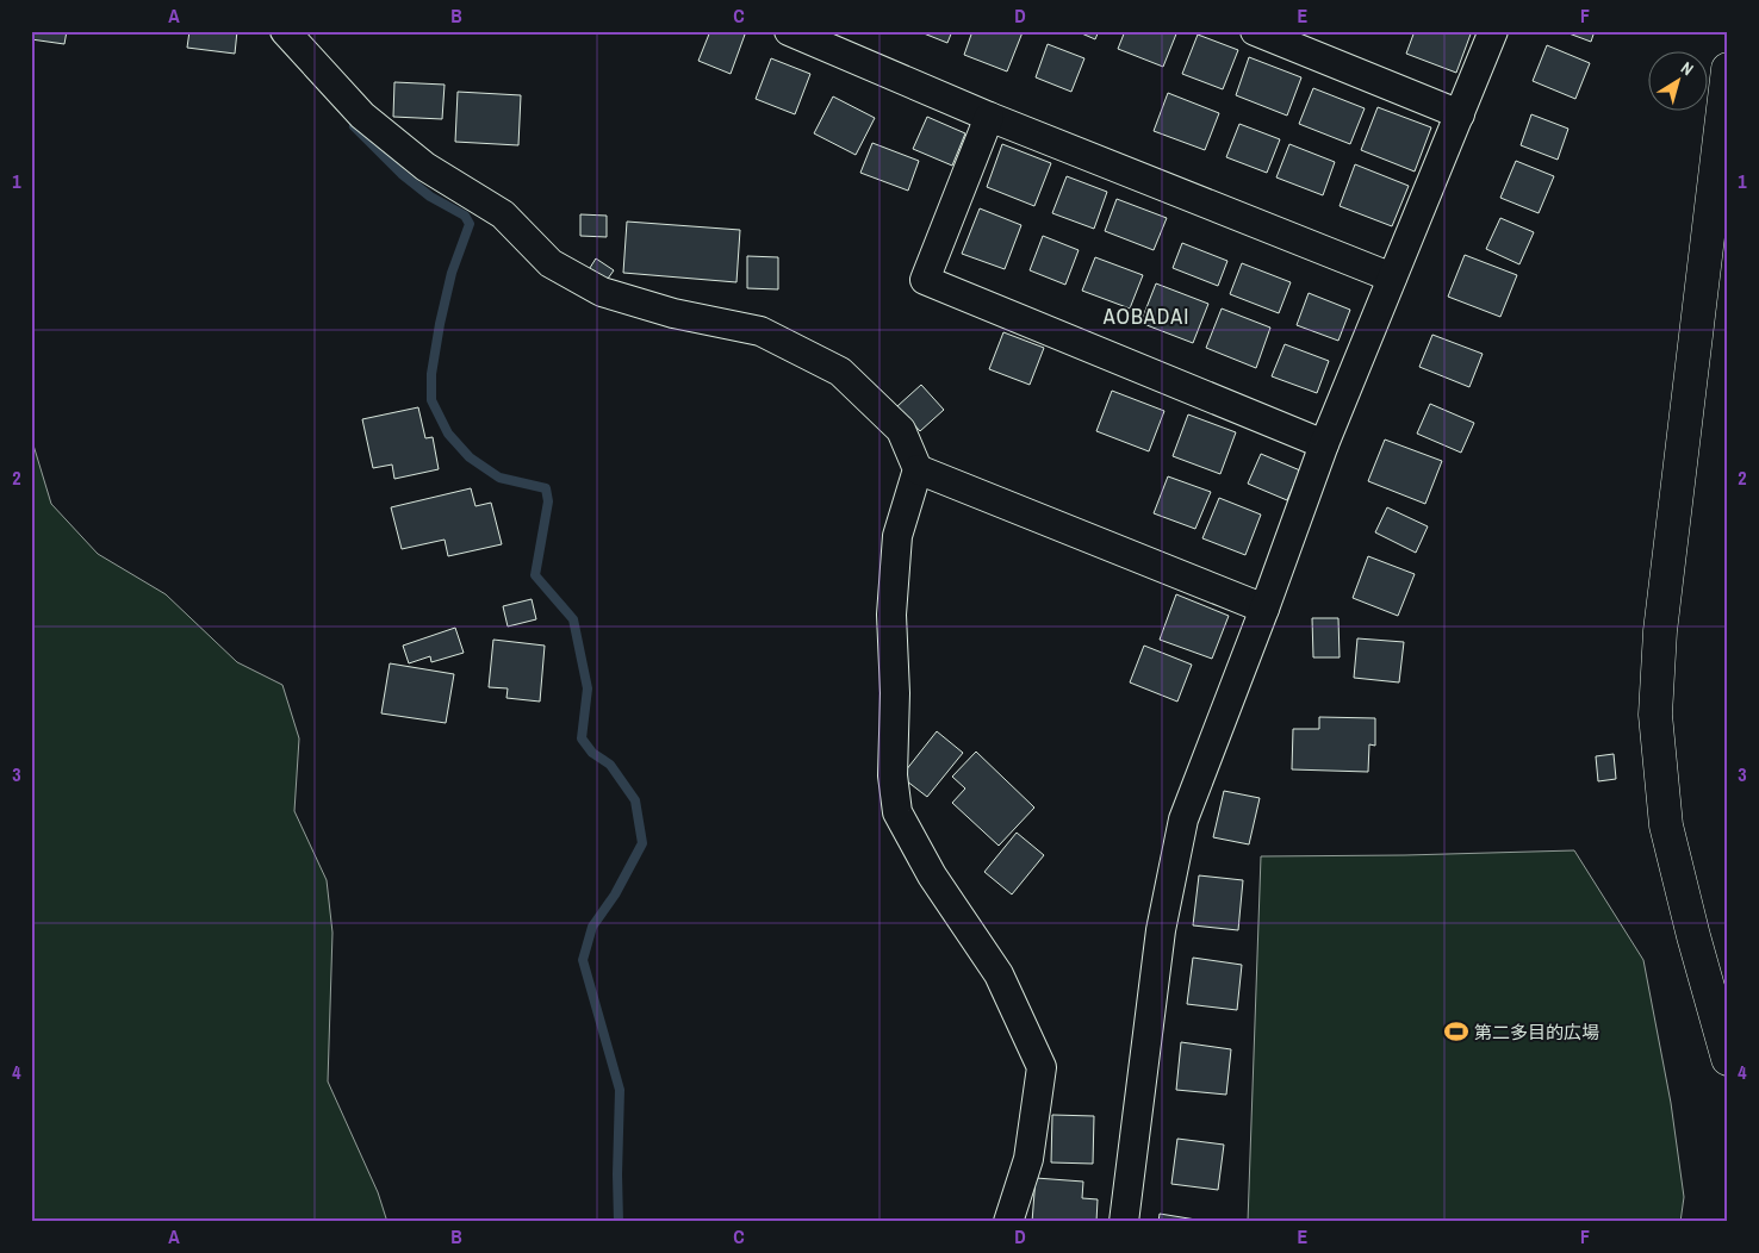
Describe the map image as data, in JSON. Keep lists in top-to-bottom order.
{
  "districts": ["AOBADAI"],
  "places": {
    "sports": ["第二多目的広場"]
  },
  "north": "top right",
  "grid": {
    "columns": [
      "A",
      "B",
      "C",
      "D",
      "E",
      "F"
    ],
    "rows": [
      "1",
      "2",
      "3",
      "4"
    ]
  }
}
